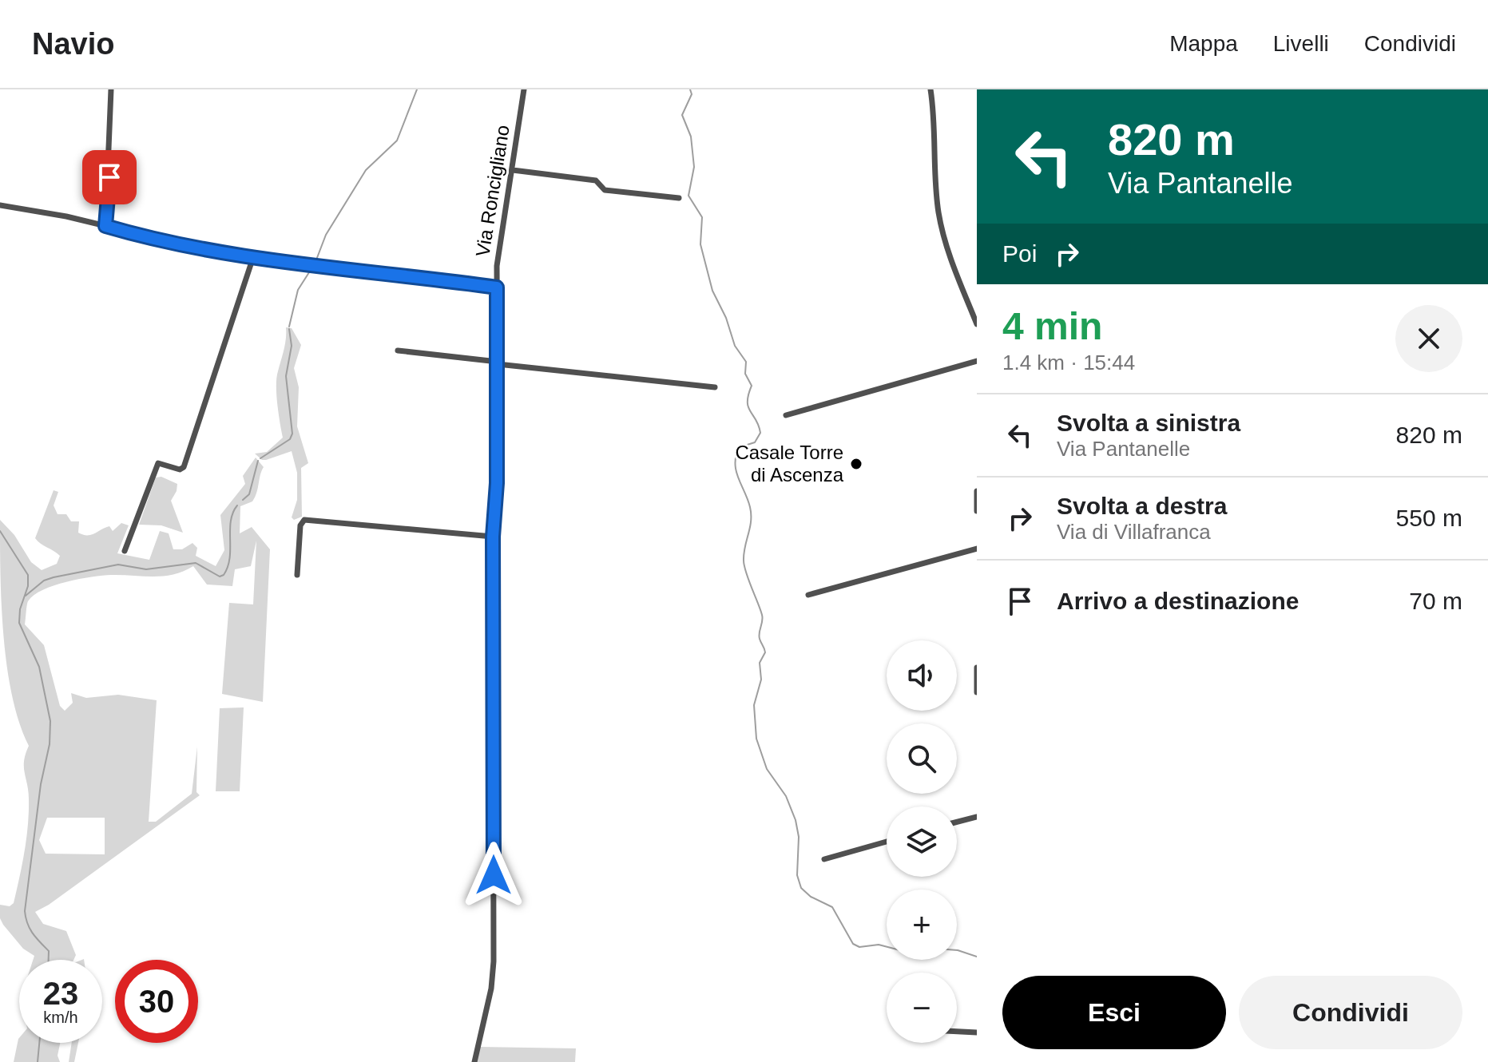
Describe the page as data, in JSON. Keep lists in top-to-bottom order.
{
  "streets": {
    "street": ["Via Roncigliano"]
  },
  "places": ["Casale Torre di Ascenza"],
  "page": {
    "header": "Navio",
    "nav": ["Mappa", "Livelli", "Condividi"],
    "turn": ["820 m", "Via Pantanelle"],
    "then": "Poi",
    "heading": ["4 min", "1.4 km · 15:44"],
    "list": [
      {
        "name": "Svolta a sinistra",
        "note": "Via Pantanelle",
        "value": "820 m"
      },
      {
        "name": "Svolta a destra",
        "note": "Via di Villafranca",
        "value": "550 m"
      },
      {
        "name": "Arrivo a destinazione",
        "value": "70 m"
      }
    ],
    "map_buttons": ["+", "−"],
    "speed": "23 km/h",
    "limit": "30",
    "buttons": ["Esci", "Condividi"]
  }
}
